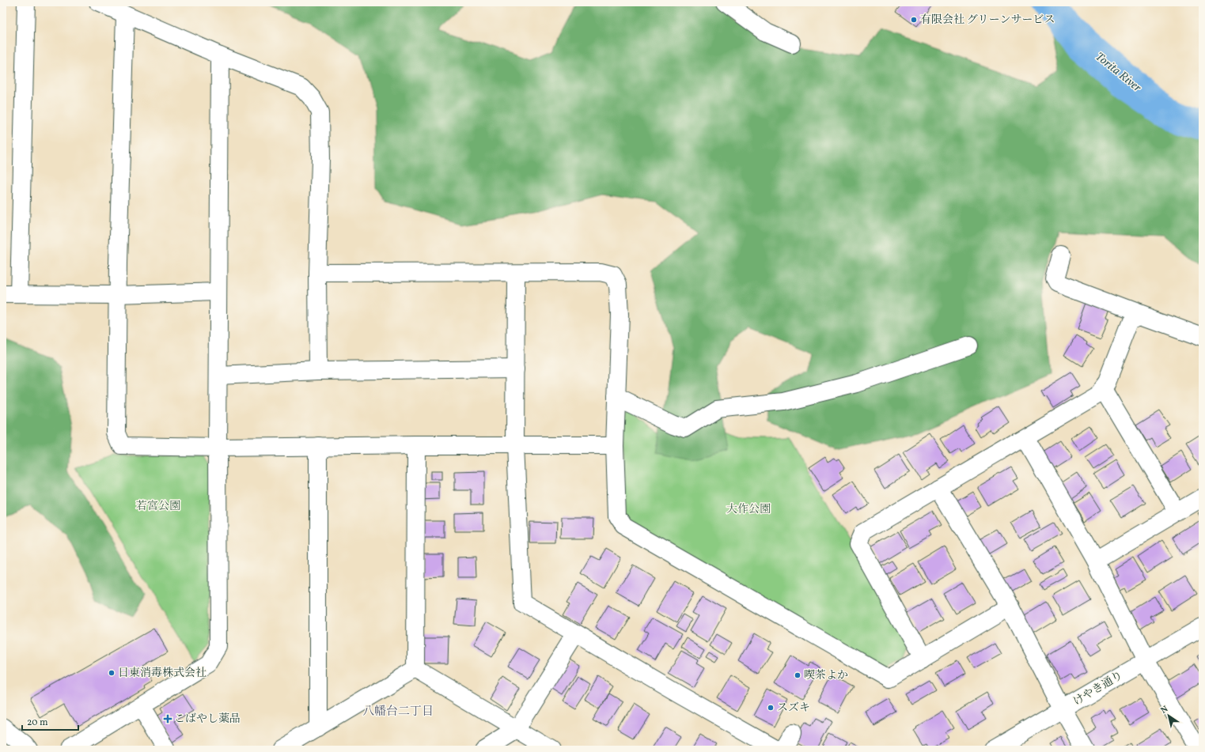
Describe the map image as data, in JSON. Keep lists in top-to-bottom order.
{
  "streets": {
    "street": ["けやき通り"]
  },
  "districts": ["八幡台二丁目"],
  "water": ["Torita River"],
  "parks": ["若宮公園", "大作公園"],
  "places": {
    "other": [
      "有限会社 グリーンサービス",
      "日東消毒株式会社",
      "喫茶よか",
      "スズキ"
    ],
    "health": ["こばやし薬品"]
  },
  "scale_bar": "20 m",
  "north": "top left"
}
